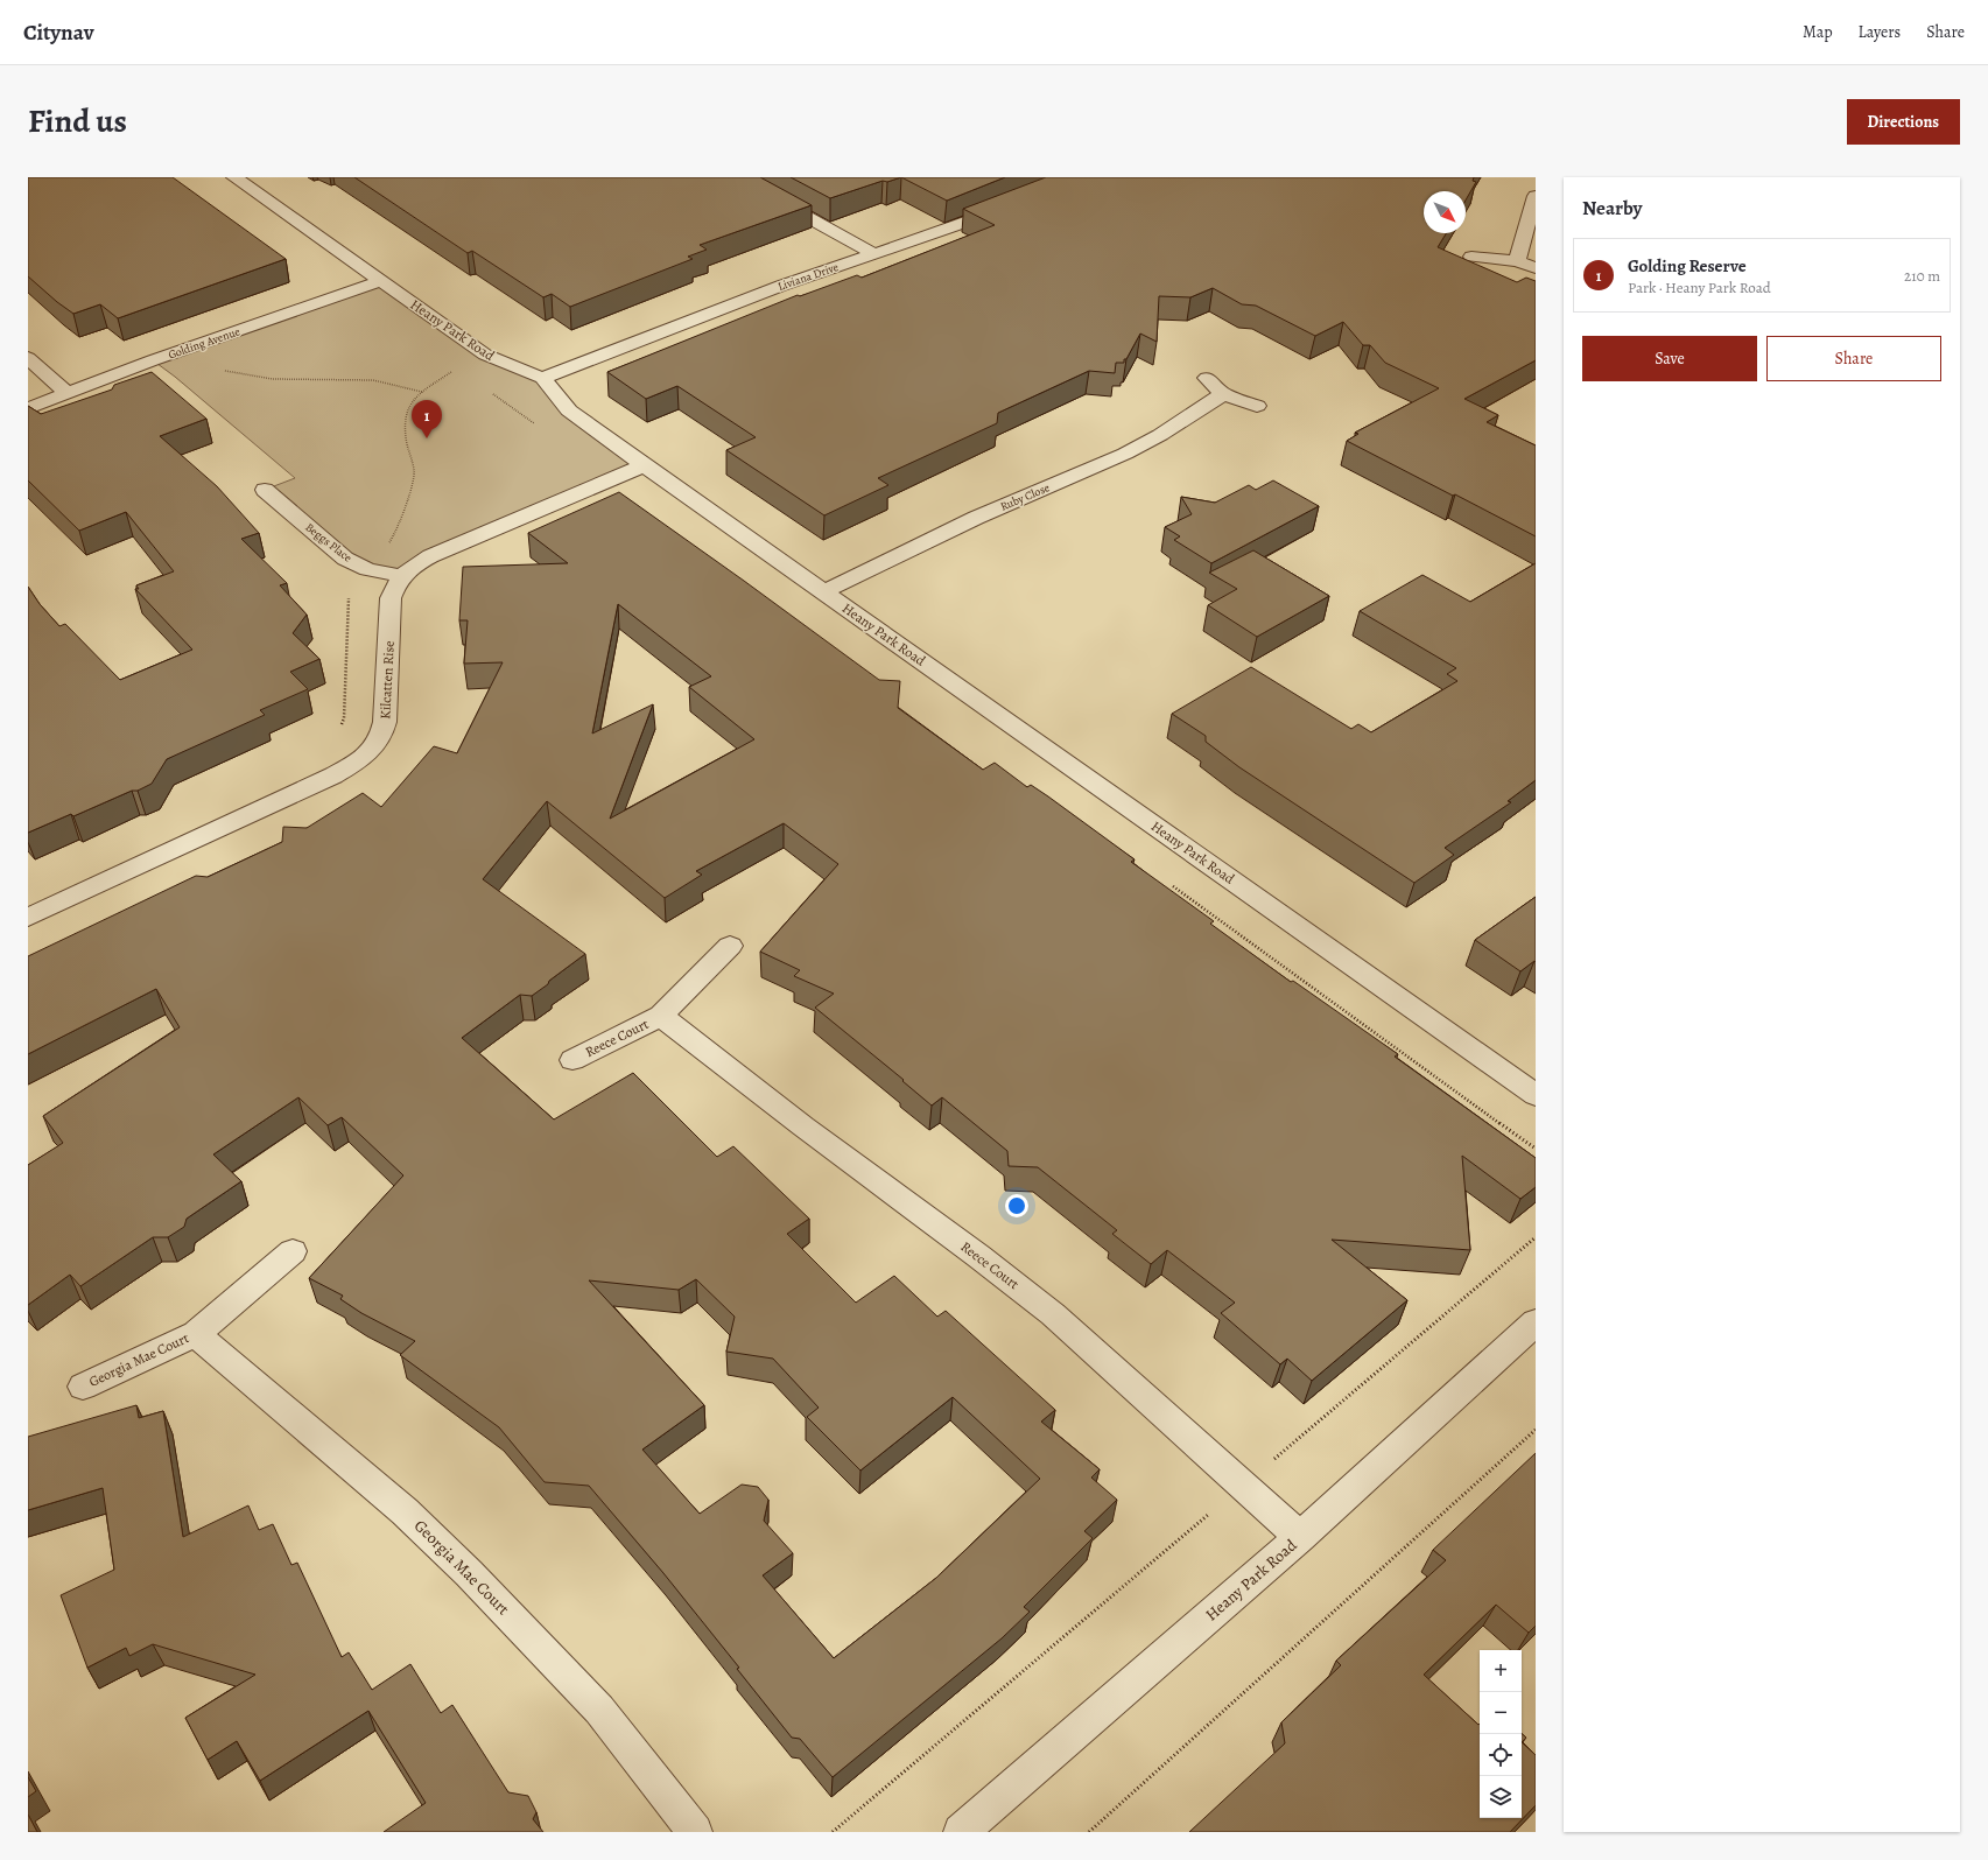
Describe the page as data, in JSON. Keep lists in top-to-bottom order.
{
  "streets": {
    "street": [
      "Liviana Drive",
      "Heany Park Road",
      "Golding Avenue",
      "Ruby Close",
      "Beggs Place",
      "Kilcatten Rise",
      "Reece Court",
      "Georgia Mae Court"
    ]
  },
  "crossings": [
    ["Liviana Drive", "Heany Park Road"],
    ["Heany Park Road", "Golding Avenue"],
    ["Heany Park Road", "Ruby Close"],
    ["Heany Park Road", "Kilcatten Rise"],
    ["Heany Park Road", "Reece Court"],
    ["Beggs Place", "Kilcatten Rise"]
  ],
  "north": "bottom right",
  "page": {
    "header": "Citynav",
    "nav": ["Map", "Layers", "Share"],
    "title": "Find us",
    "buttons": [
      "Directions",
      ["Save", "Share"]
    ],
    "heading": "Nearby",
    "list": [
      {
        "mark": "1",
        "name": "Golding Reserve",
        "note": "Park · Heany Park Road",
        "value": "210 m"
      }
    ],
    "pins": "1",
    "map_buttons": ["+", "−"]
  }
}
